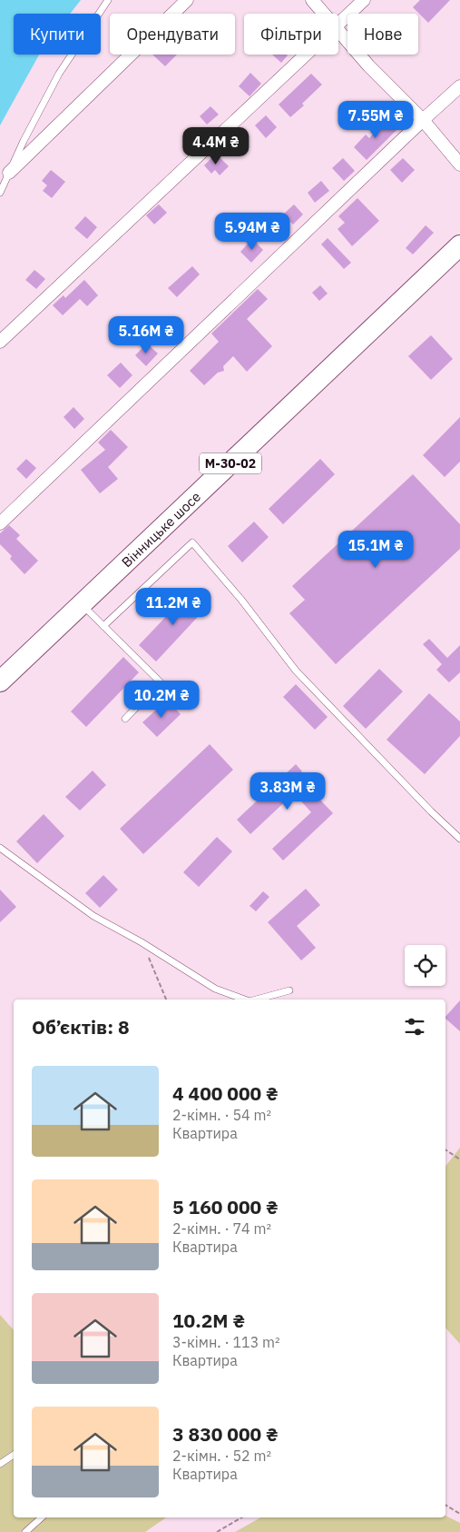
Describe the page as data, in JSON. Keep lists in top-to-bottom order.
{
  "streets": {
    "main road": ["М-30-02", "Вінницьке шосе"]
  },
  "page": {
    "chip": [
      "Купити",
      "Орендувати",
      "Фільтри",
      "Нове"
    ],
    "price": [
      "7.55M ₴",
      "4.4M ₴",
      "5.94M ₴",
      "5.16M ₴",
      "15.1M ₴",
      "11.2M ₴",
      "10.2M ₴",
      "3.83M ₴"
    ],
    "heading": "Об’єктів: 8",
    "list": [
      {
        "name": "4 400 000 ₴",
        "note": "2-кімн. · 54 m² · Квартира"
      },
      {
        "name": "5 160 000 ₴",
        "note": "2-кімн. · 74 m² · Квартира"
      },
      {
        "name": "10.2M ₴",
        "note": "3-кімн. · 113 m² · Квартира"
      },
      {
        "name": "3 830 000 ₴",
        "note": "2-кімн. · 52 m² · Квартира"
      }
    ]
  }
}
